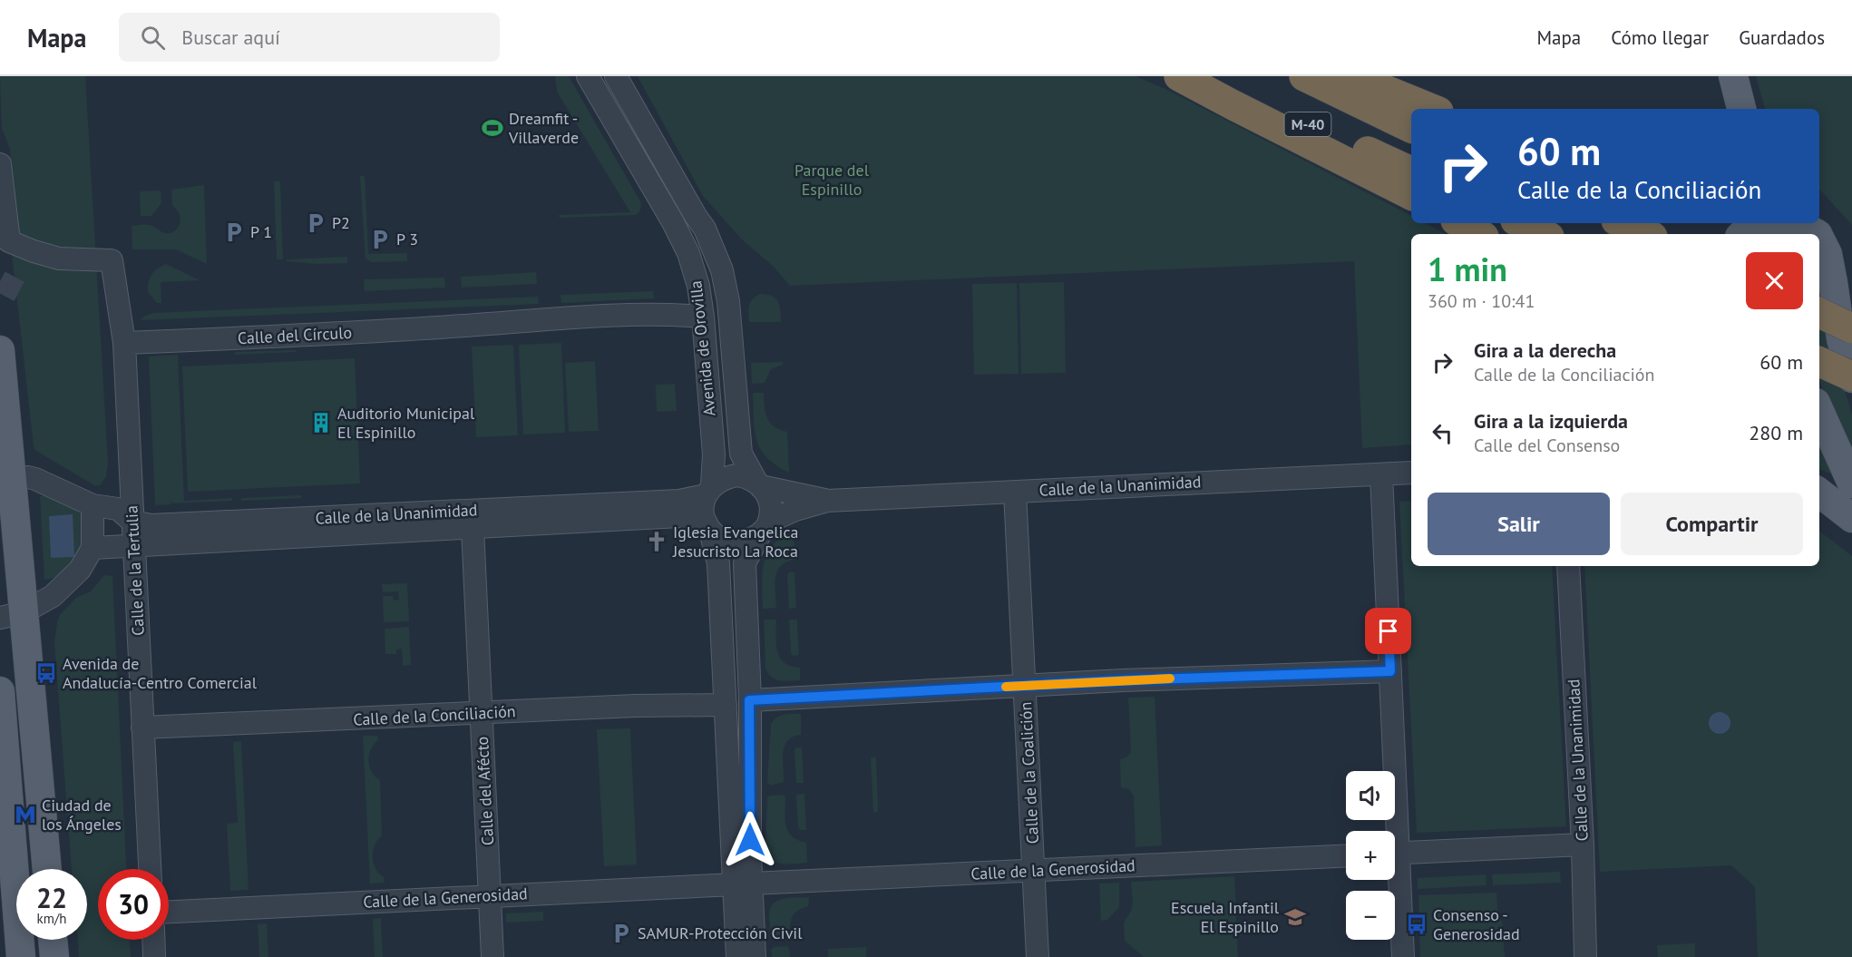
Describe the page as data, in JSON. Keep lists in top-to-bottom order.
{
  "streets": {
    "highway": ["M-40"],
    "street": [
      "Calle del Círculo",
      "Avenida de Orovilla",
      "Calle de la Unanimidad",
      "Calle de la Tertulia",
      "Calle de la Conciliación",
      "Calle de la Coalición",
      "Calle del Afécto",
      "Calle de la Generosidad"
    ]
  },
  "crossings": [
    ["Calle del Círculo", "Avenida de Orovilla"],
    ["Calle del Círculo", "Calle de la Tertulia"],
    ["Avenida de Orovilla", "Calle de la Unanimidad"],
    ["Calle de la Unanimidad", "Calle de la Tertulia"],
    ["Calle de la Unanimidad", "Calle de la Coalición"],
    ["Calle de la Unanimidad", "Calle del Afécto"],
    ["Calle de la Tertulia", "Calle de la Conciliación"],
    ["Calle de la Conciliación", "Calle del Afécto"],
    ["Calle de la Coalición", "Calle de la Generosidad"],
    ["Calle del Afécto", "Calle de la Generosidad"]
  ],
  "parks": ["Parque del Espinillo"],
  "places": {
    "sports": ["Dreamfit - Villaverde"],
    "parking": [
      "P2",
      "P 1",
      "P 3",
      "SAMUR-Protección Civil"
    ],
    "building": ["Auditorio Municipal El Espinillo"],
    "church": ["Iglesia Evangelica Jesucristo La Roca"],
    "bus stop": ["Avenida de Andalucía-Centro Comercial", "Consenso - Generosidad"],
    "metro station": ["Ciudad de los Ángeles"],
    "school or university": ["Escuela Infantil El Espinillo"]
  },
  "page": {
    "header": "Mapa",
    "search": "Buscar aquí",
    "nav": ["Mapa", "Cómo llegar", "Guardados"],
    "turn": ["60 m", "Calle de la Conciliación"],
    "heading": ["1 min", "360 m · 10:41"],
    "list": [
      {
        "name": "Gira a la derecha",
        "note": "Calle de la Conciliación",
        "value": "60 m"
      },
      {
        "name": "Gira a la izquierda",
        "note": "Calle del Consenso",
        "value": "280 m"
      }
    ],
    "buttons": ["Salir", "Compartir"],
    "map_buttons": ["+", "−"],
    "speed": "22 km/h",
    "limit": "30"
  }
}
